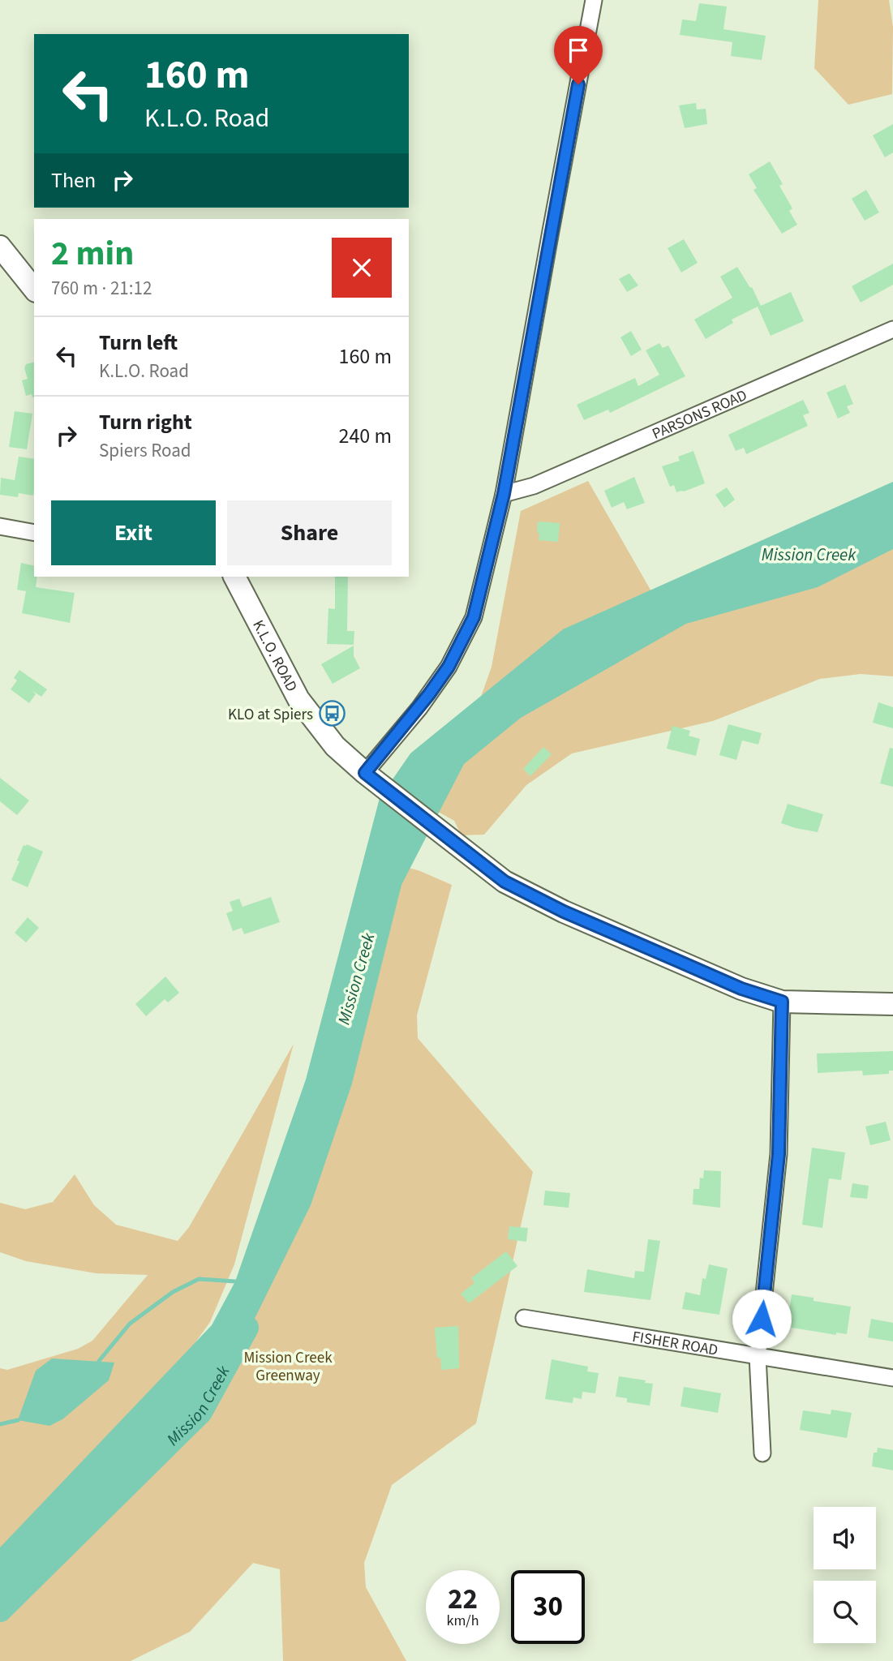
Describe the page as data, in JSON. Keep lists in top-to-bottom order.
{
  "streets": {
    "main road": ["K.L.O. ROAD"],
    "street": ["PARSONS ROAD", "FISHER ROAD"]
  },
  "water": ["Mission Creek"],
  "parks": ["Mission Creek Greenway"],
  "places": {
    "bus stop": ["KLO at Spiers"]
  },
  "page": {
    "turn": ["160 m", "K.L.O. Road"],
    "then": "Then",
    "heading": ["2 min", "760 m · 21:12"],
    "list": [
      {
        "name": "Turn left",
        "note": "K.L.O. Road",
        "value": "160 m"
      },
      {
        "name": "Turn right",
        "note": "Spiers Road",
        "value": "240 m"
      }
    ],
    "buttons": ["Exit", "Share"],
    "speed": "22 km/h",
    "limit": "30"
  }
}
